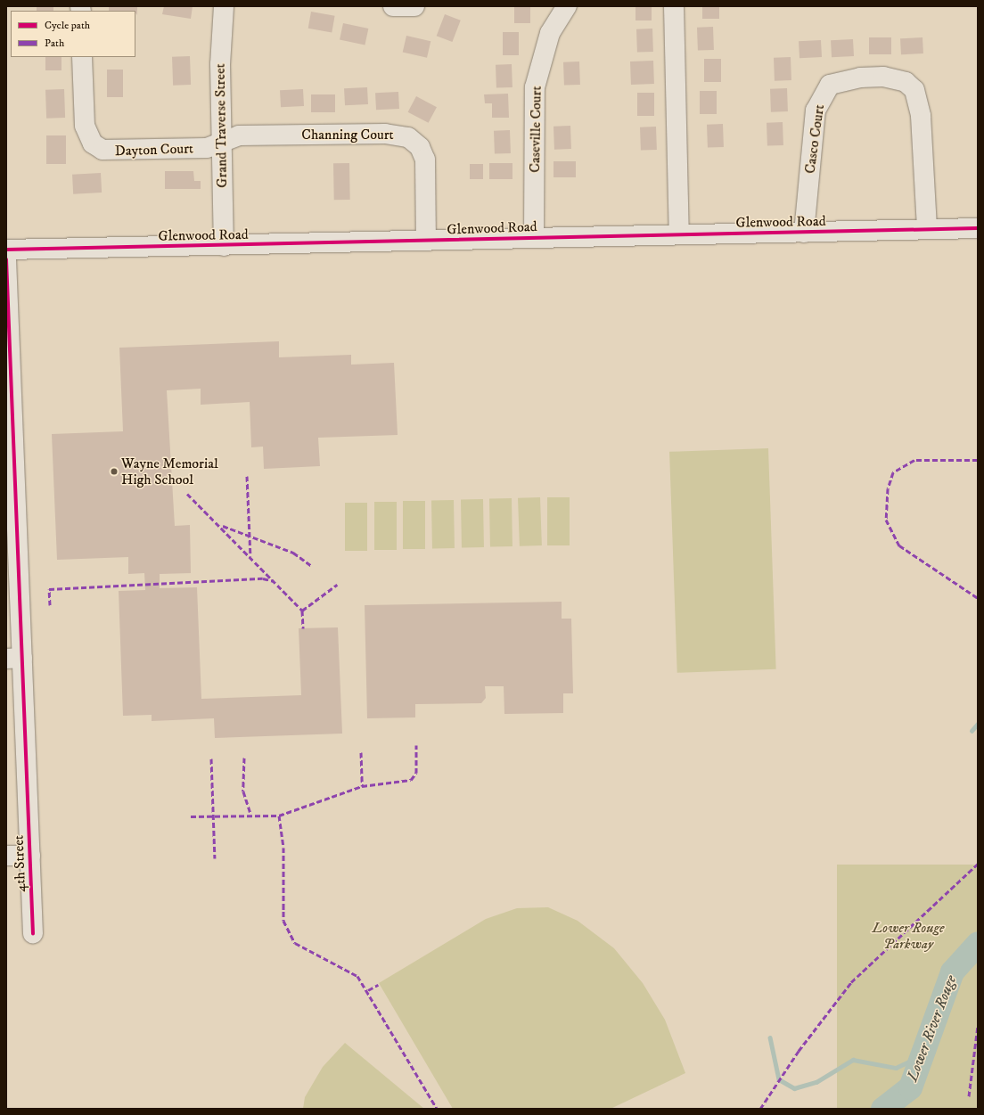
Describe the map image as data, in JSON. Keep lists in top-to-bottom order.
{
  "streets": {
    "street": [
      "Grand Traverse Street",
      "Caseville Court",
      "Channing Court",
      "Casco Court",
      "Dayton Court",
      "Glenwood Road",
      "4th Street"
    ]
  },
  "crossings": [
    ["Grand Traverse Street", "Channing Court"],
    ["Grand Traverse Street", "Dayton Court"],
    ["Grand Traverse Street", "Glenwood Road"],
    ["Caseville Court", "Glenwood Road"],
    ["Channing Court", "Dayton Court"],
    ["Channing Court", "Glenwood Road"],
    ["Casco Court", "Glenwood Road"]
  ],
  "water": ["Lower River Rouge"],
  "parks": ["Lower Rouge Parkway"],
  "places": ["Wayne Memorial High School"],
  "legend": ["Cycle path", "Path"]
}
